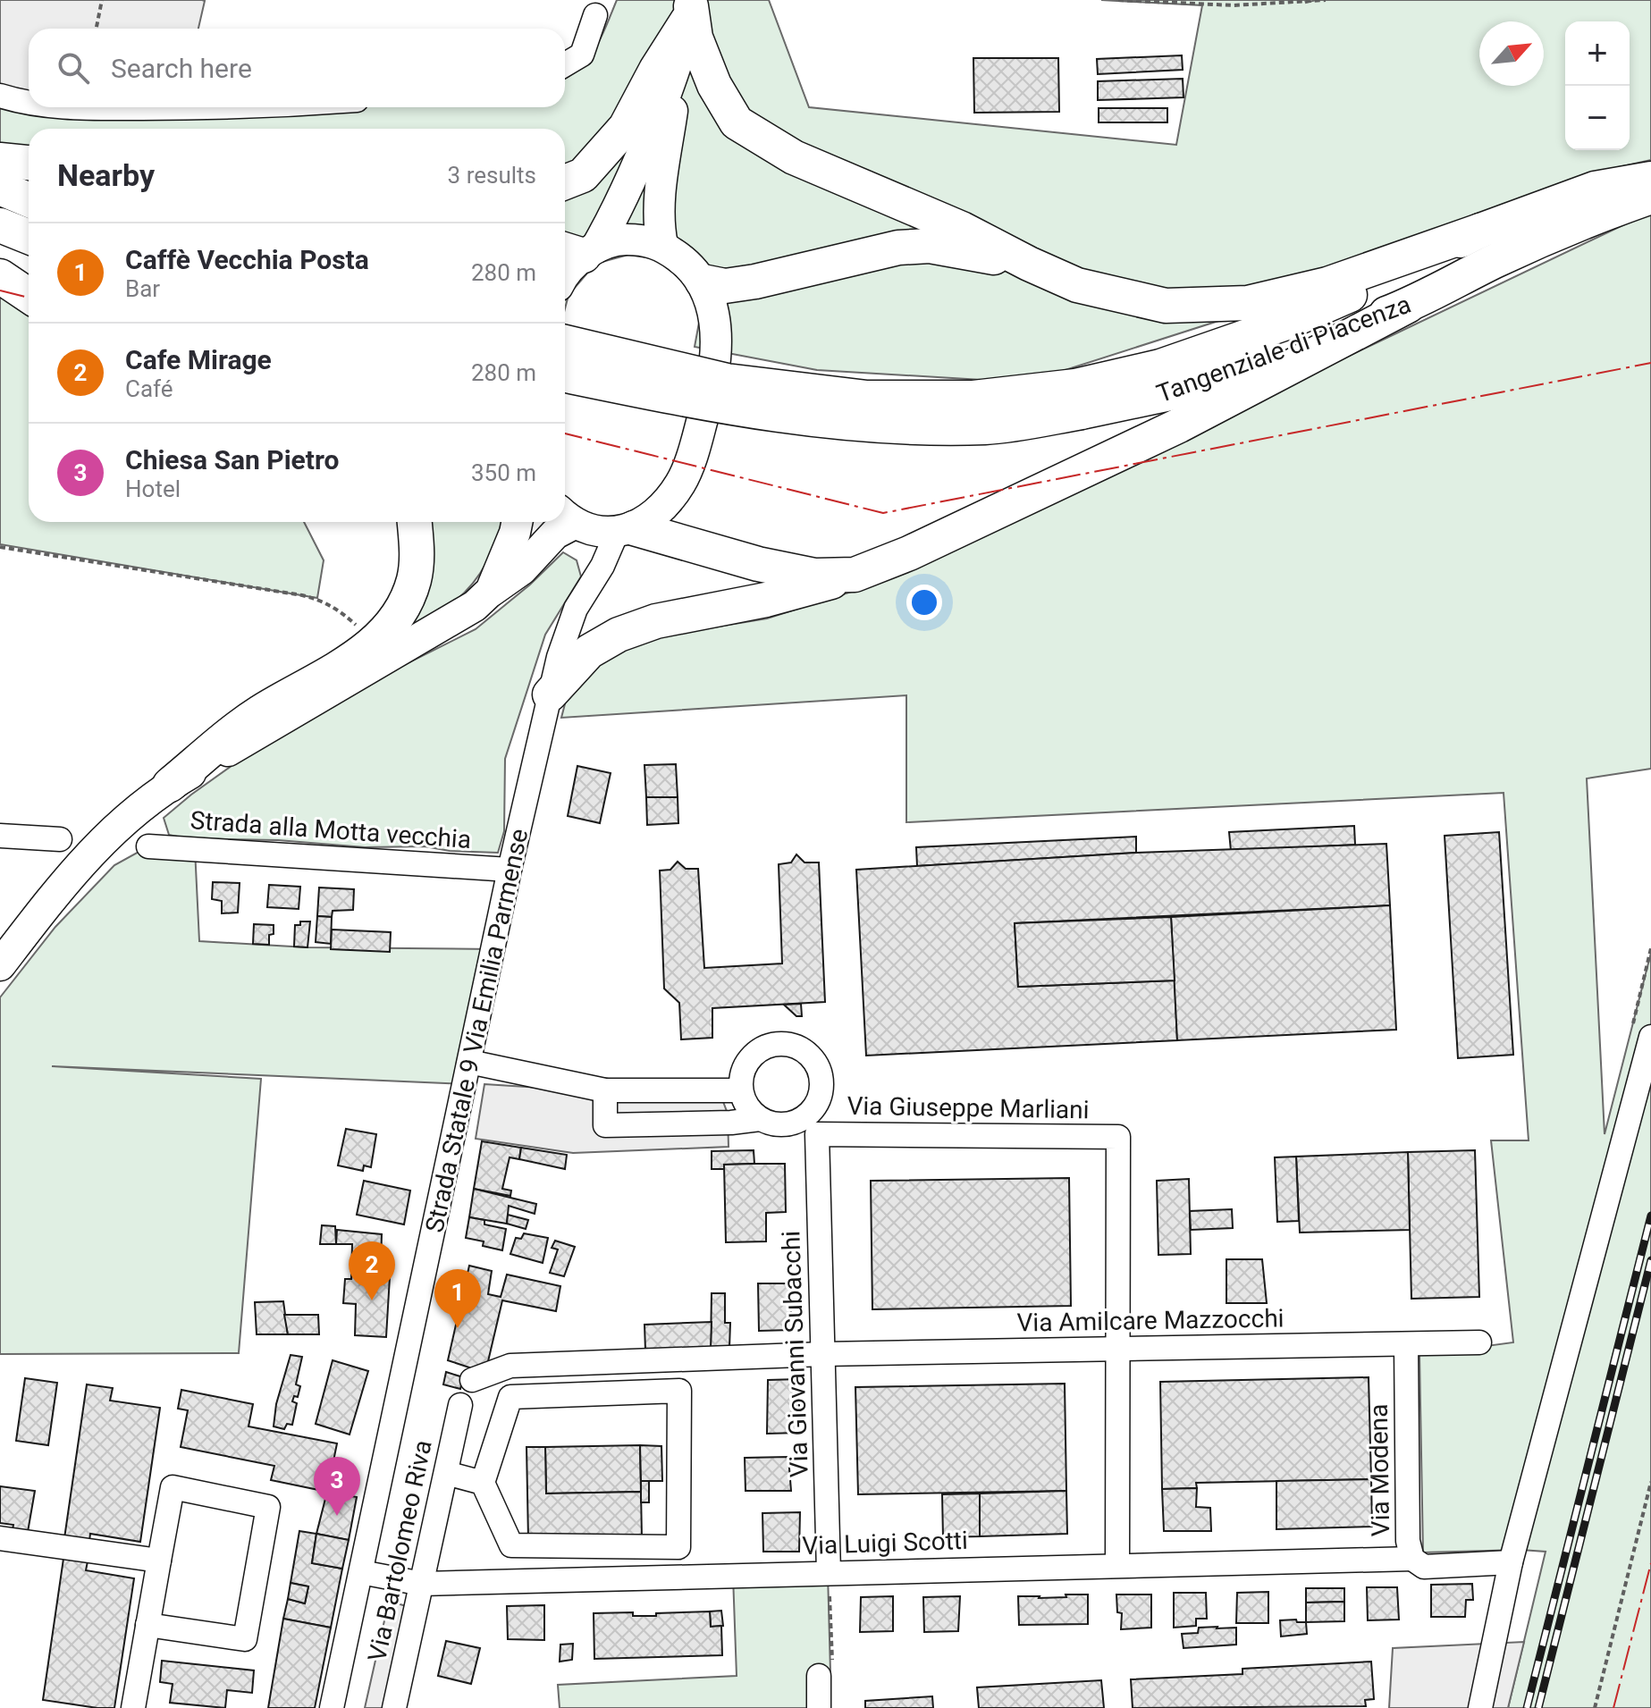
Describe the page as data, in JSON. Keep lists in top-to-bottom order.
{
  "streets": {
    "highway": ["Tangenziale di Piacenza"],
    "main road": ["Strada Statale 9 Via Emilia Parmense"],
    "street": [
      "Strada alla Motta vecchia",
      "Via Giuseppe Marliani",
      "Via Amilcare Mazzocchi",
      "Via Giovanni Subacchi",
      "Via Modena",
      "Via Luigi Scotti",
      "Via Bartolomeo Riva"
    ]
  },
  "crossings": [
    ["Strada alla Motta vecchia", "Strada Statale 9 Via Emilia Parmense"],
    ["Strada Statale 9 Via Emilia Parmense", "Via Luigi Scotti"],
    ["Via Giuseppe Marliani", "Via Amilcare Mazzocchi"],
    ["Via Giuseppe Marliani", "Via Giovanni Subacchi"],
    ["Via Amilcare Mazzocchi", "Via Giovanni Subacchi"],
    ["Via Amilcare Mazzocchi", "Via Modena"],
    ["Via Giovanni Subacchi", "Via Luigi Scotti"],
    ["Via Modena", "Via Luigi Scotti"],
    ["Via Luigi Scotti", "Via Bartolomeo Riva"]
  ],
  "north": "top right",
  "page": {
    "map_buttons": ["+", "−"],
    "search": "Search here",
    "heading": ["Nearby", "3 results"],
    "list": [
      {
        "mark": "1",
        "name": "Caffè Vecchia Posta",
        "note": "Bar",
        "value": "280 m"
      },
      {
        "mark": "2",
        "name": "Cafe Mirage",
        "note": "Café",
        "value": "280 m"
      },
      {
        "mark": "3",
        "name": "Chiesa San Pietro",
        "note": "Hotel",
        "value": "350 m"
      }
    ],
    "pins": ["2", "1", "3"]
  }
}
